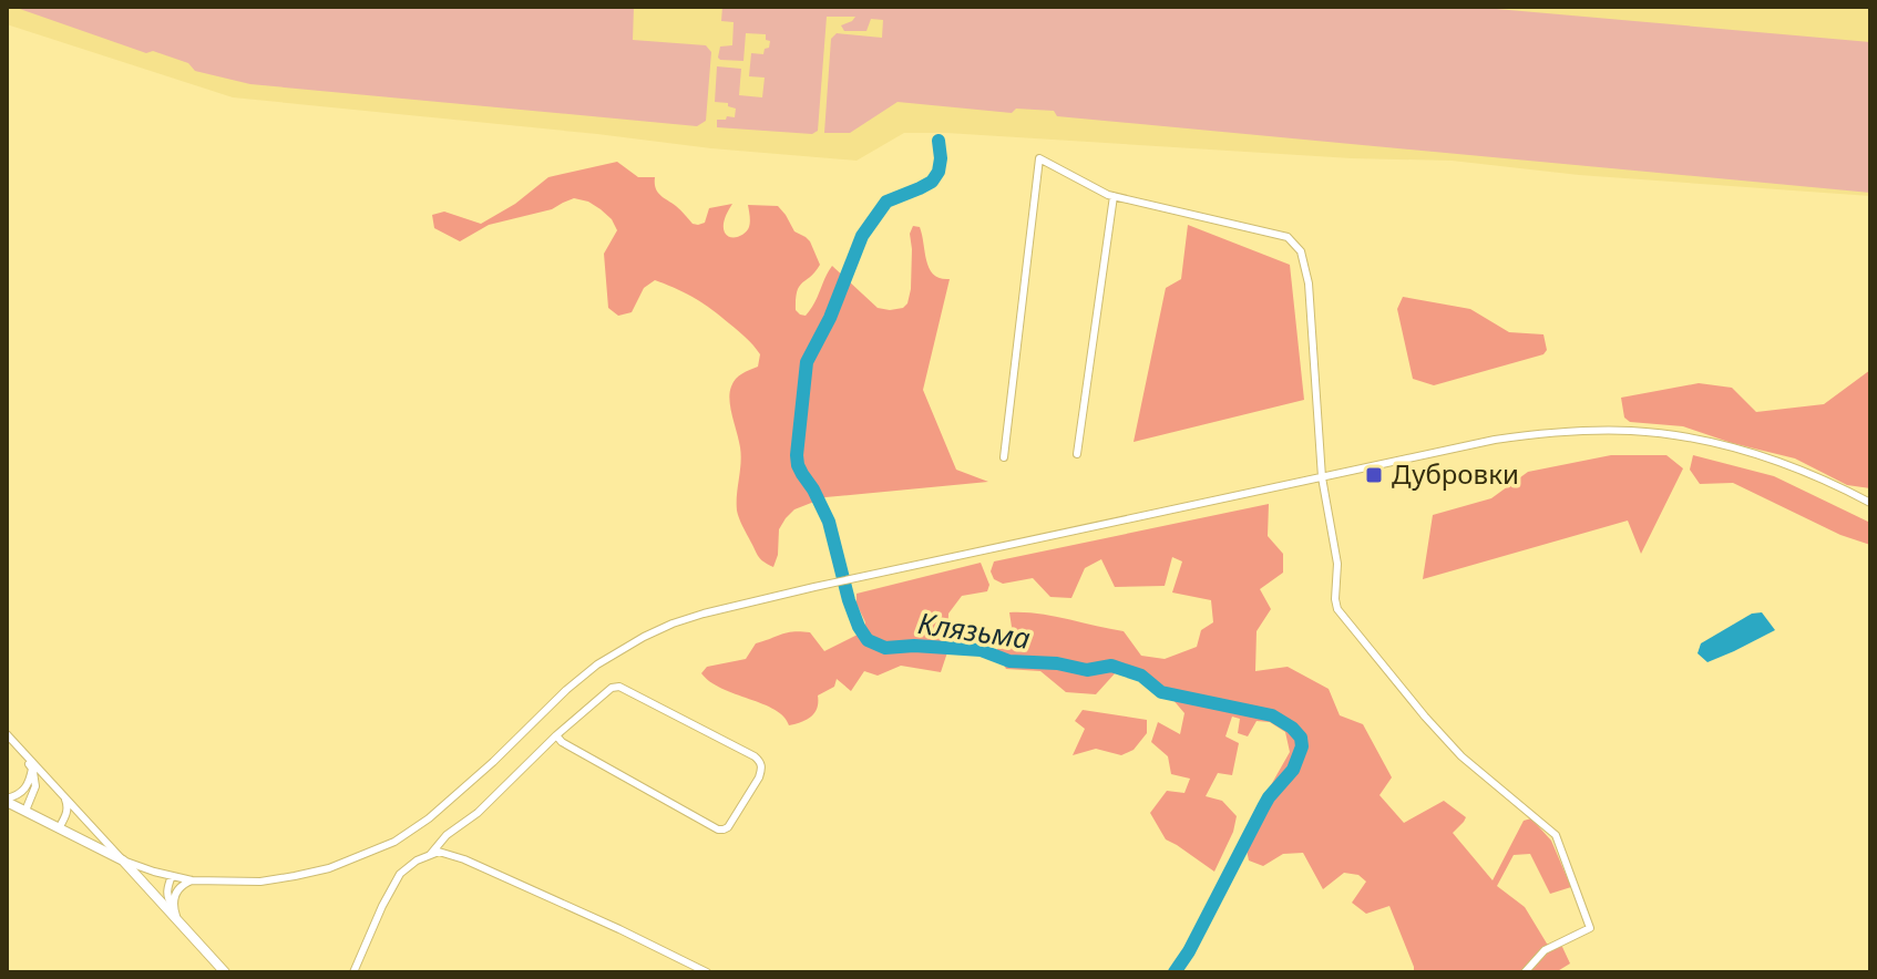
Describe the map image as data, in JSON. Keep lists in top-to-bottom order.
{
  "water": ["Клязьма"],
  "places": {
    "transit": ["Дубровки"]
  }
}
